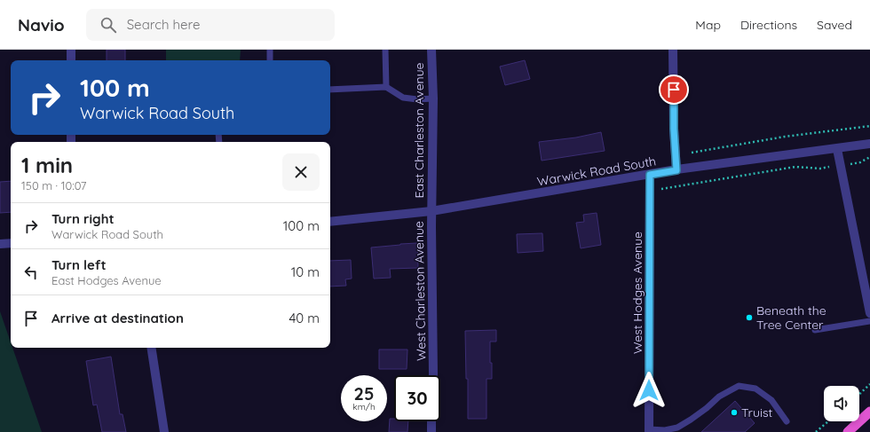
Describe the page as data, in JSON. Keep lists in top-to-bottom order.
{
  "streets": {
    "street": [
      "East Charleston Avenue",
      "Warwick Road South",
      "West Charleston Avenue",
      "West Hodges Avenue"
    ]
  },
  "crossings": [
    ["East Charleston Avenue", "Warwick Road South"],
    ["East Charleston Avenue", "West Charleston Avenue"],
    ["Warwick Road South", "West Charleston Avenue"],
    ["Warwick Road South", "West Hodges Avenue"]
  ],
  "places": ["Beneath the Tree Center", "Truist"],
  "page": {
    "header": "Navio",
    "search": "Search here",
    "nav": ["Map", "Directions", "Saved"],
    "turn": ["100 m", "Warwick Road South"],
    "heading": ["1 min", "150 m · 10:07"],
    "list": [
      {
        "name": "Turn right",
        "note": "Warwick Road South",
        "value": "100 m"
      },
      {
        "name": "Turn left",
        "note": "East Hodges Avenue",
        "value": "10 m"
      },
      {
        "name": "Arrive at destination",
        "value": "40 m"
      }
    ],
    "speed": "25 km/h",
    "limit": "30"
  }
}
